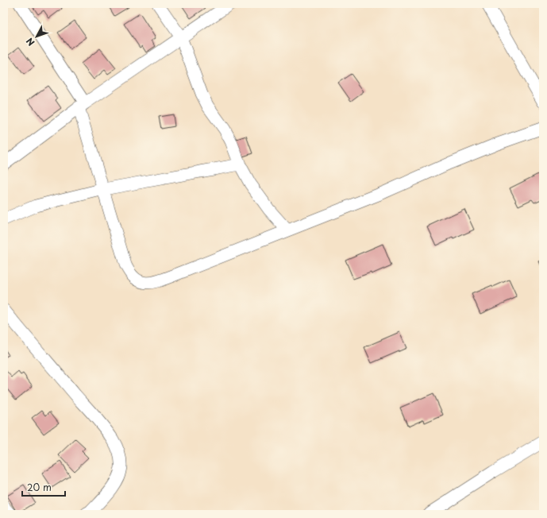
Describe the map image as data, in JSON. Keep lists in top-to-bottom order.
{
  "scale_bar": "20 m",
  "north": "bottom left"
}
